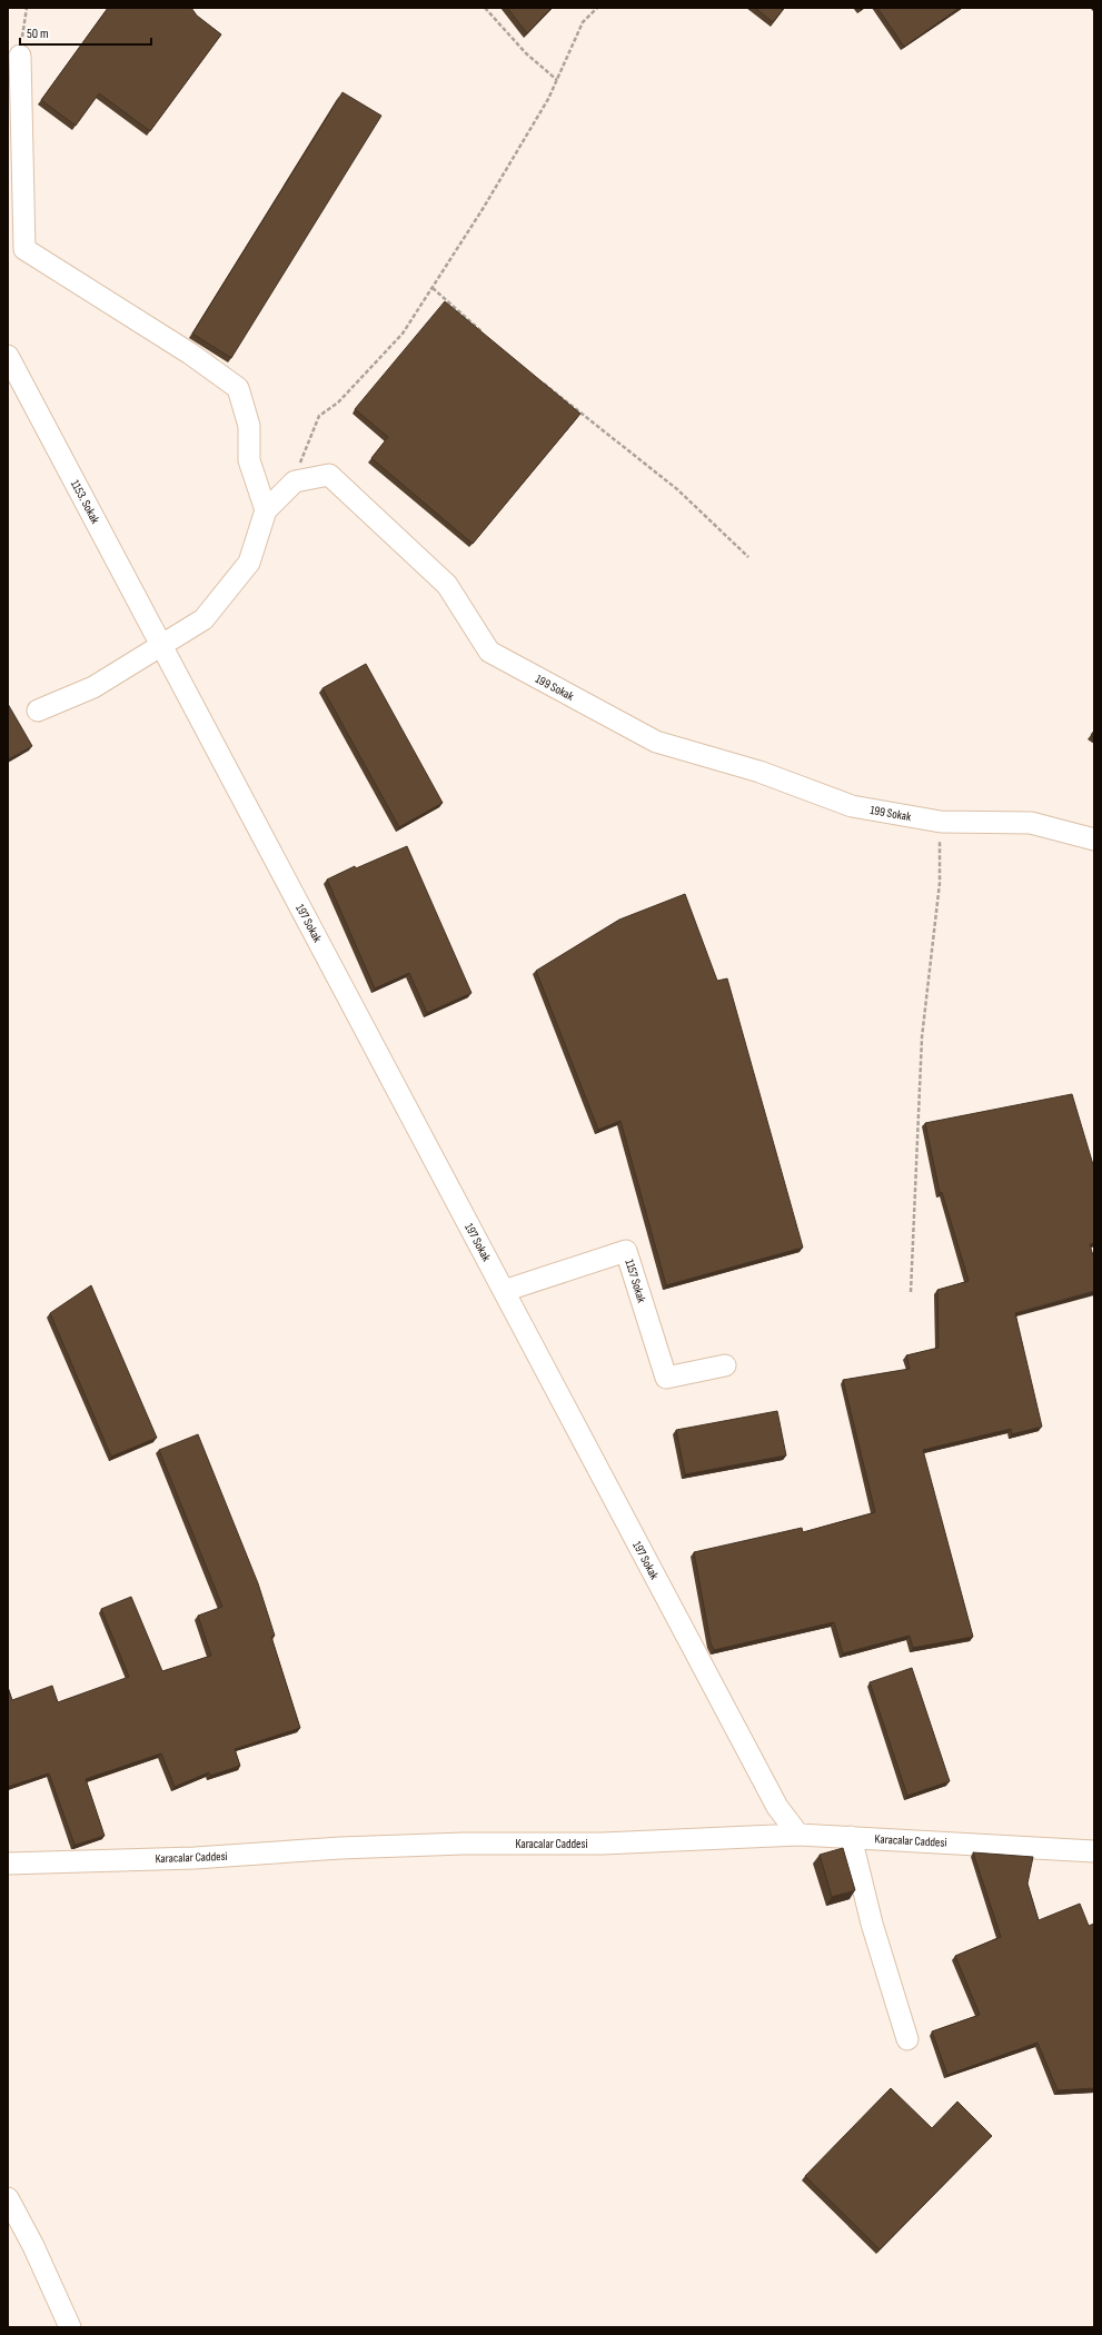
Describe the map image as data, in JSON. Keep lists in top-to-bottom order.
{
  "streets": {
    "street": [
      "1153. Sokak",
      "199 Sokak",
      "197 Sokak",
      "1157 Sokak",
      "Karacalar Caddesi"
    ]
  },
  "crossings": [
    ["1153. Sokak", "197 Sokak"],
    ["197 Sokak", "1157 Sokak"],
    ["197 Sokak", "Karacalar Caddesi"]
  ],
  "scale_bar": "50 m"
}
